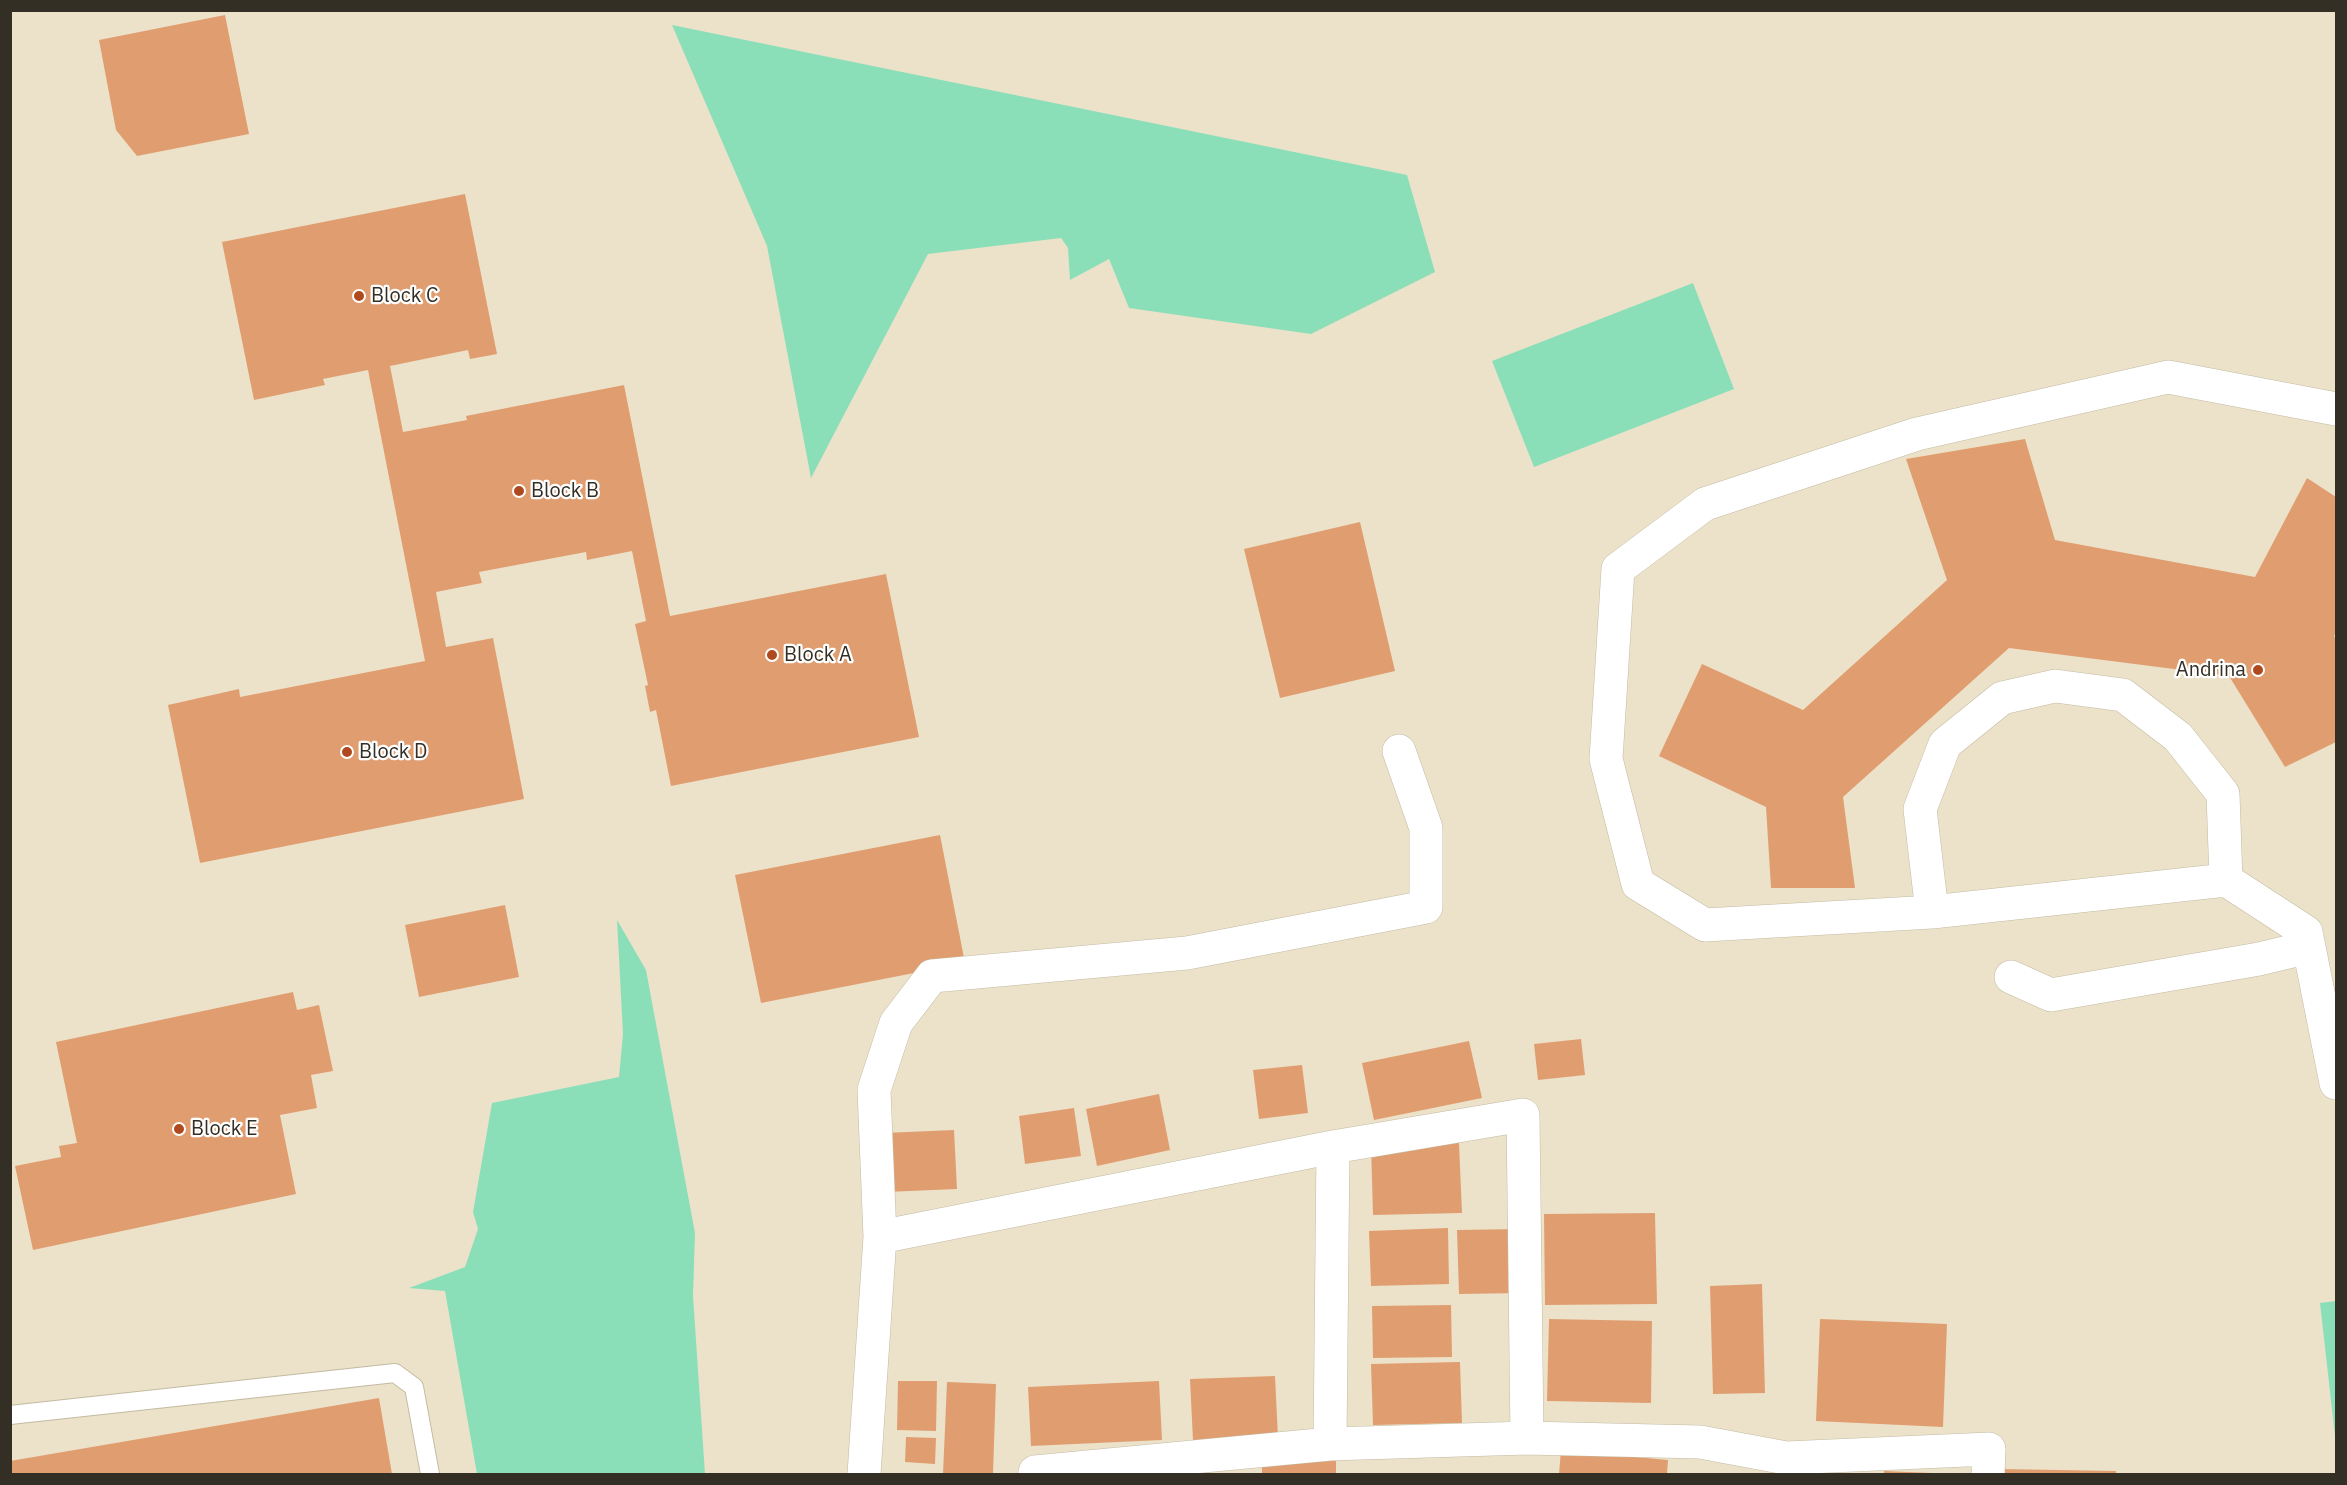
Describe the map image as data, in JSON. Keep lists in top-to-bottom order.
{
  "places": [
    "Block C",
    "Block B",
    "Block A",
    "Andrina",
    "Block D",
    "Block E"
  ]
}
